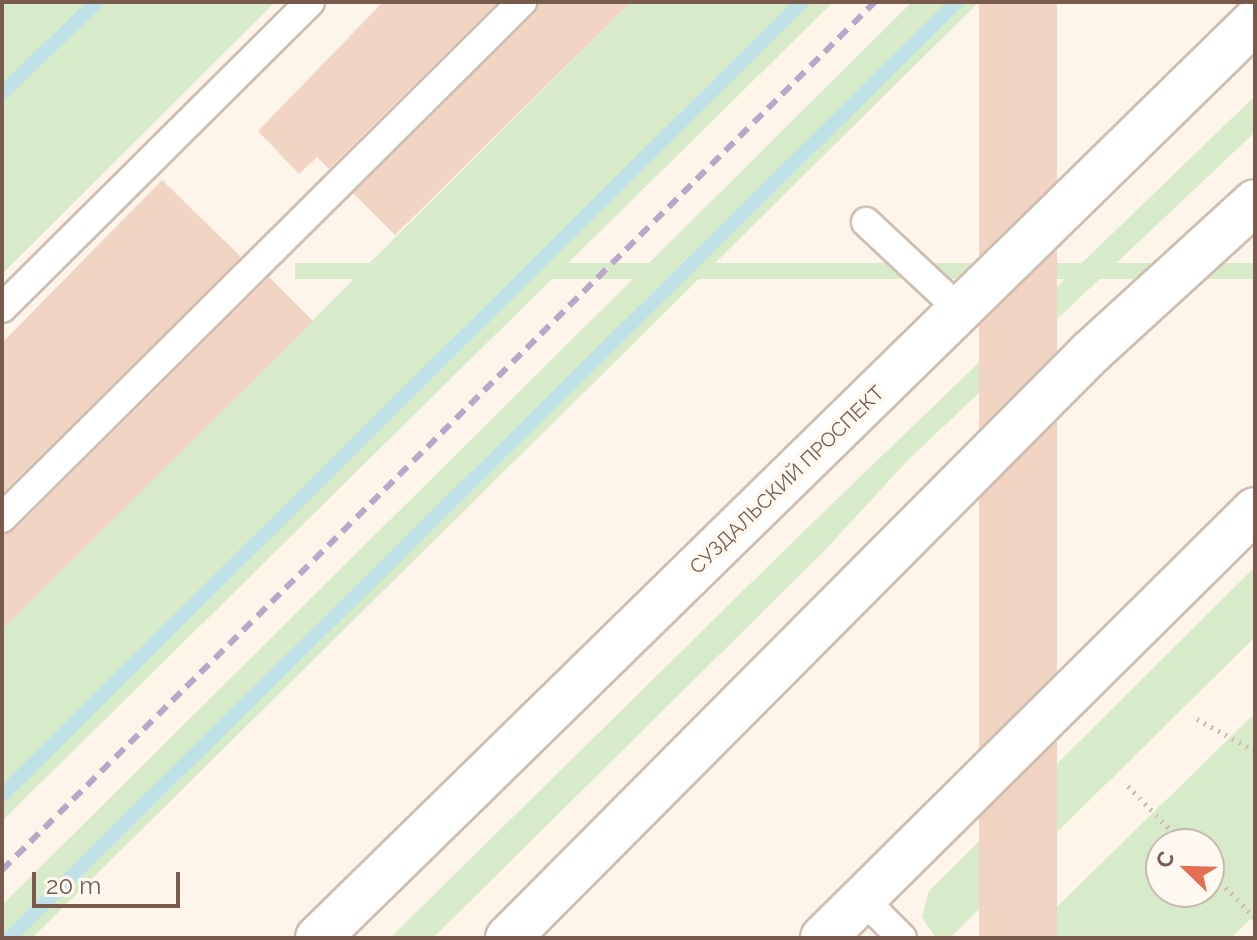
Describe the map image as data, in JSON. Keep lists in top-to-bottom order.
{
  "streets": {
    "main road": ["СУЗДАЛЬСКИЙ ПРОСПЕКТ"]
  },
  "scale_bar": "20 m",
  "north": "top left"
}
